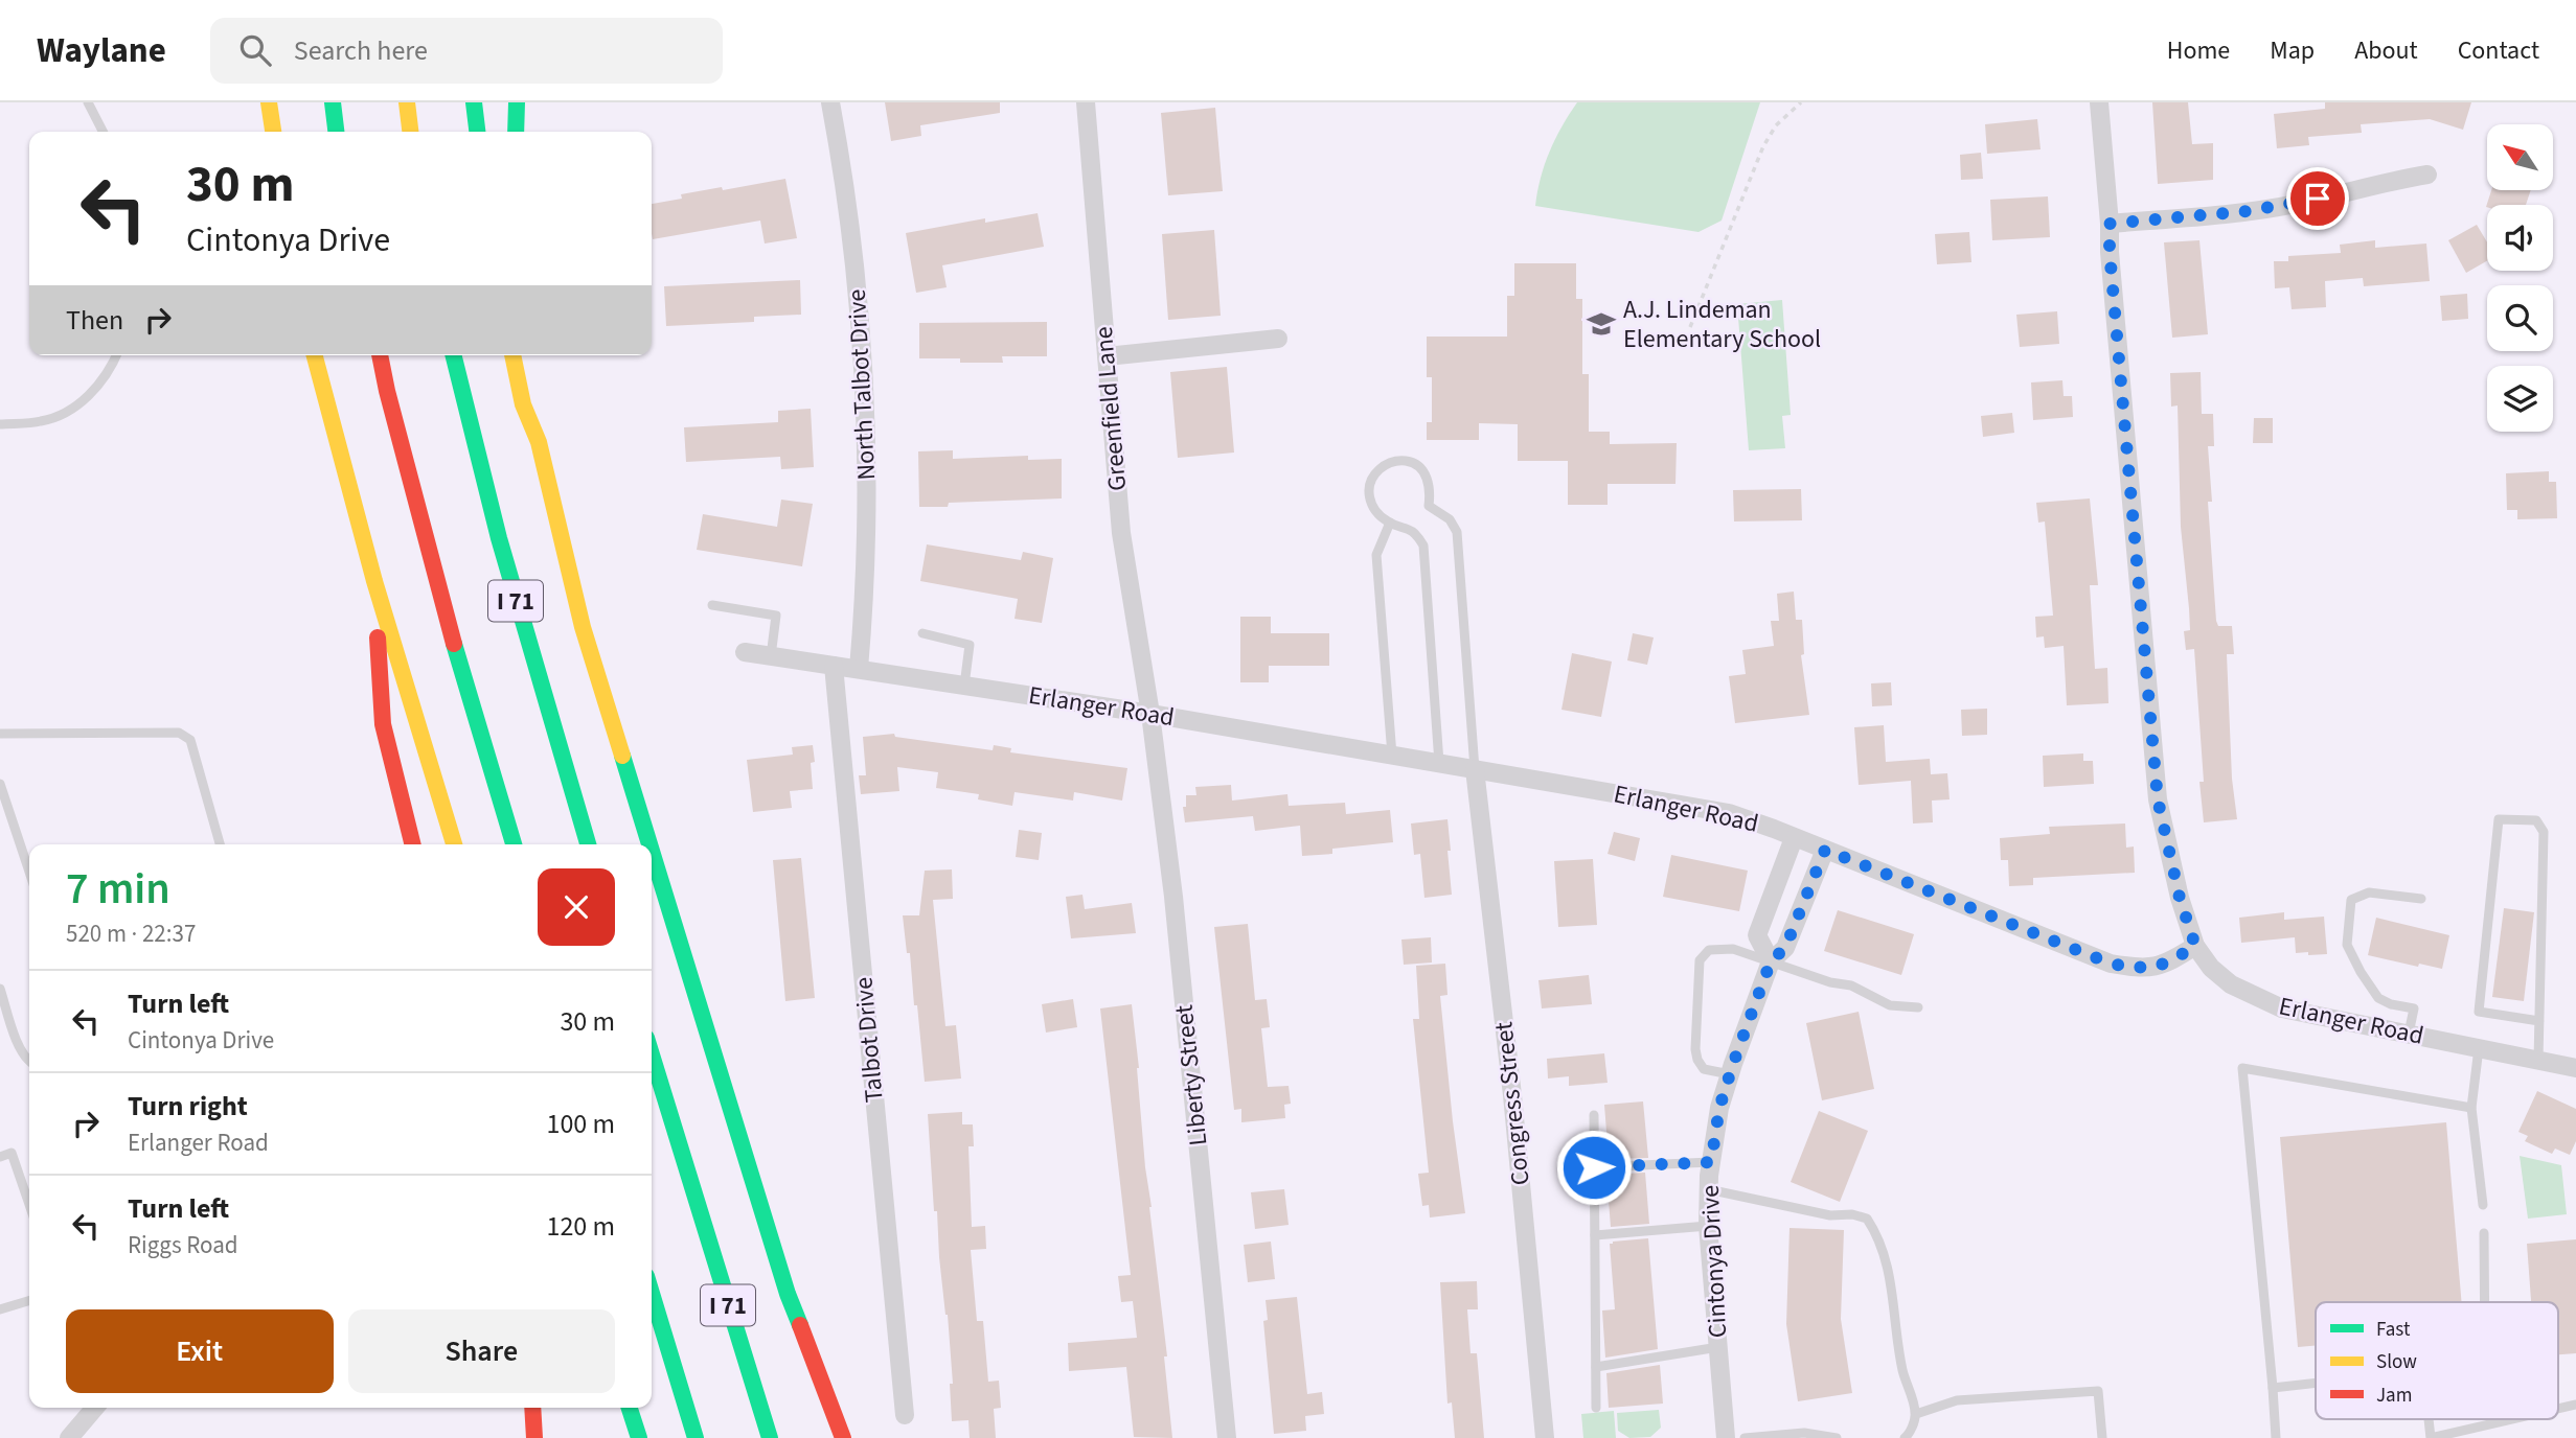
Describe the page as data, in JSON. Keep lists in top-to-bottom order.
{
  "streets": {
    "highway": ["I 71"],
    "street": [
      "North Talbot Drive",
      "Greenfield Lane",
      "Erlanger Road",
      "Talbot Drive",
      "Liberty Street",
      "Congress Street",
      "Cintonya Drive"
    ]
  },
  "crossings": [
    ["North Talbot Drive", "Erlanger Road"],
    ["Greenfield Lane", "Erlanger Road"],
    ["Greenfield Lane", "Liberty Street"],
    ["Erlanger Road", "Talbot Drive"],
    ["Erlanger Road", "Liberty Street"],
    ["Erlanger Road", "Congress Street"],
    ["Erlanger Road", "Cintonya Drive"]
  ],
  "places": {
    "school or university": ["A.J. Lindeman Elementary School"]
  },
  "legend": ["Fast", "Slow", "Jam"],
  "north": "top left",
  "page": {
    "header": "Waylane",
    "search": "Search here",
    "nav": [
      "Home",
      "Map",
      "About",
      "Contact"
    ],
    "turn": ["30 m", "Cintonya Drive"],
    "then": "Then",
    "heading": ["7 min", "520 m · 22:37"],
    "list": [
      {
        "name": "Turn left",
        "note": "Cintonya Drive",
        "value": "30 m"
      },
      {
        "name": "Turn right",
        "note": "Erlanger Road",
        "value": "100 m"
      },
      {
        "name": "Turn left",
        "note": "Riggs Road",
        "value": "120 m"
      }
    ],
    "buttons": ["Exit", "Share"]
  }
}
